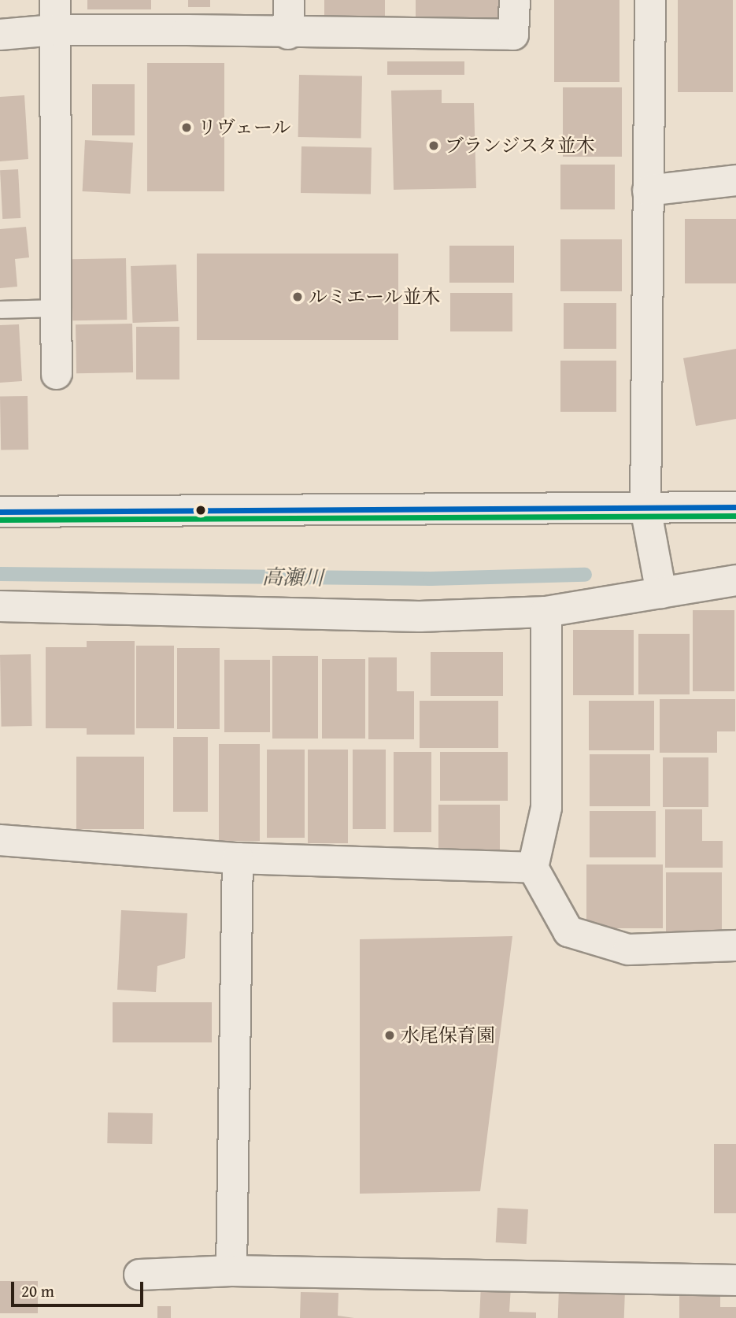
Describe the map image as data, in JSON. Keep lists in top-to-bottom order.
{
  "water": ["高瀬川"],
  "places": [
    "リヴェール",
    "ブランジスタ並木",
    "ルミエール並木",
    "水尾保育園"
  ],
  "scale_bar": "20 m"
}
